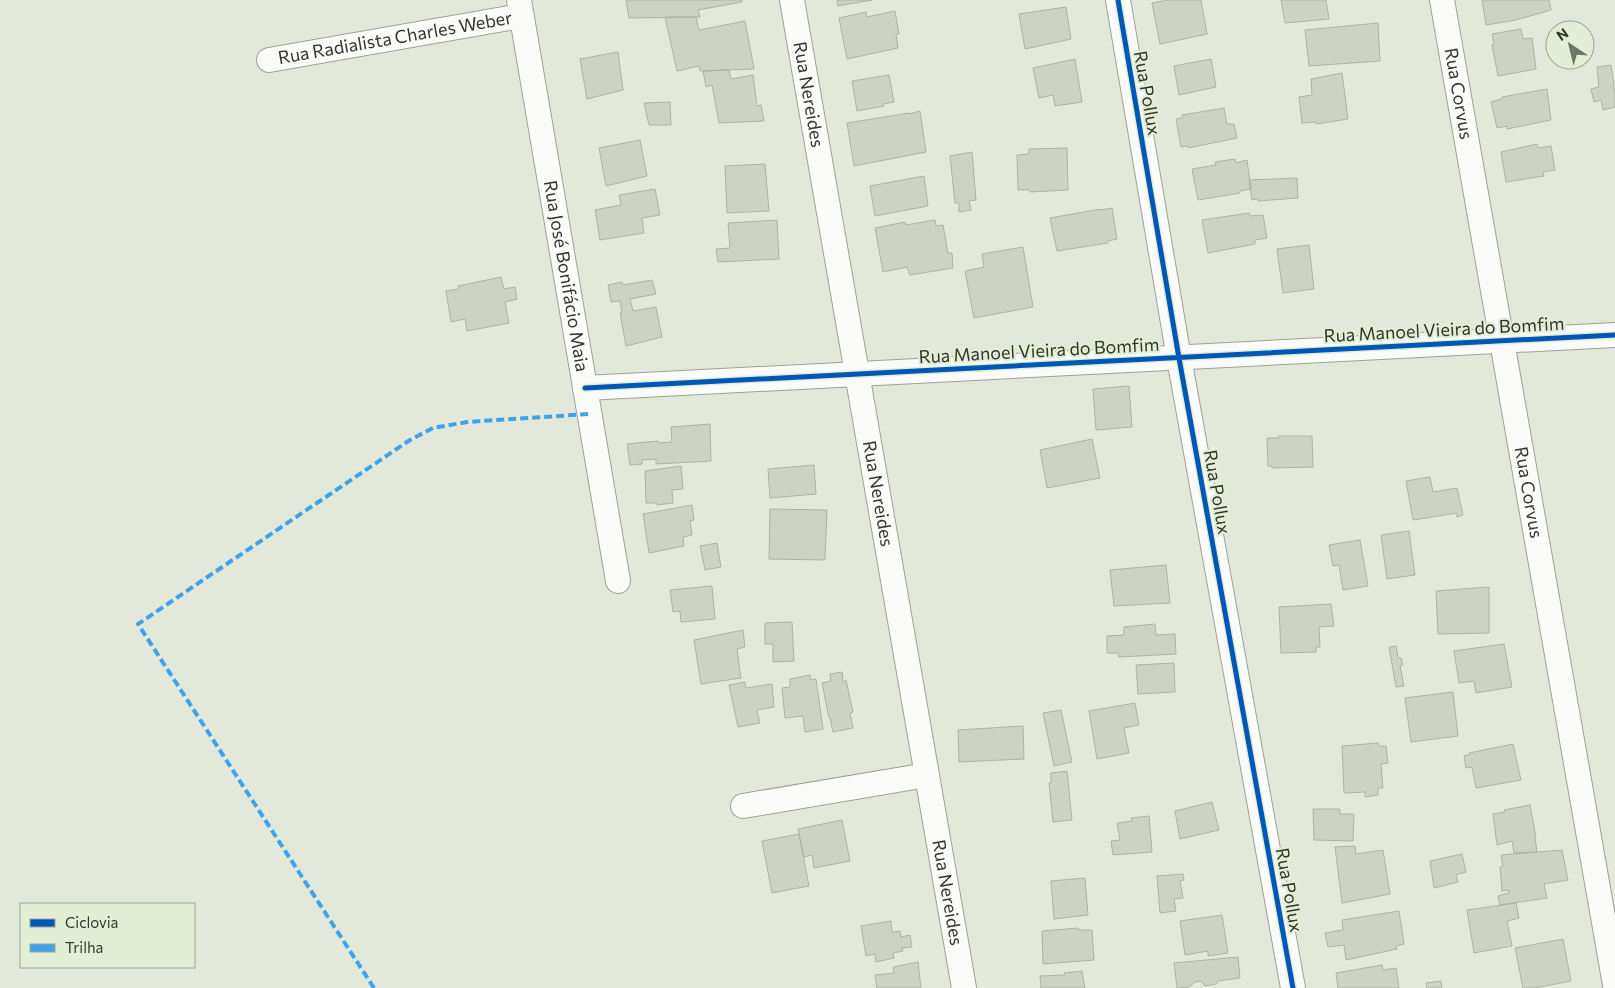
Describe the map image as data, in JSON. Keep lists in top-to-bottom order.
{
  "streets": {
    "street": [
      "Rua Radialista Charles Weber",
      "Rua Pollux",
      "Rua Corvus",
      "Rua Nereides",
      "Rua José Bonifácio Maia",
      "Rua Manoel Vieira do Bomfim"
    ]
  },
  "crossings": [
    ["Rua Radialista Charles Weber", "Rua José Bonifácio Maia"],
    ["Rua Pollux", "Rua Manoel Vieira do Bomfim"],
    ["Rua Corvus", "Rua Manoel Vieira do Bomfim"],
    ["Rua Nereides", "Rua Manoel Vieira do Bomfim"],
    ["Rua José Bonifácio Maia", "Rua Manoel Vieira do Bomfim"]
  ],
  "legend": ["Ciclovia", "Trilha"],
  "north": "top left"
}
